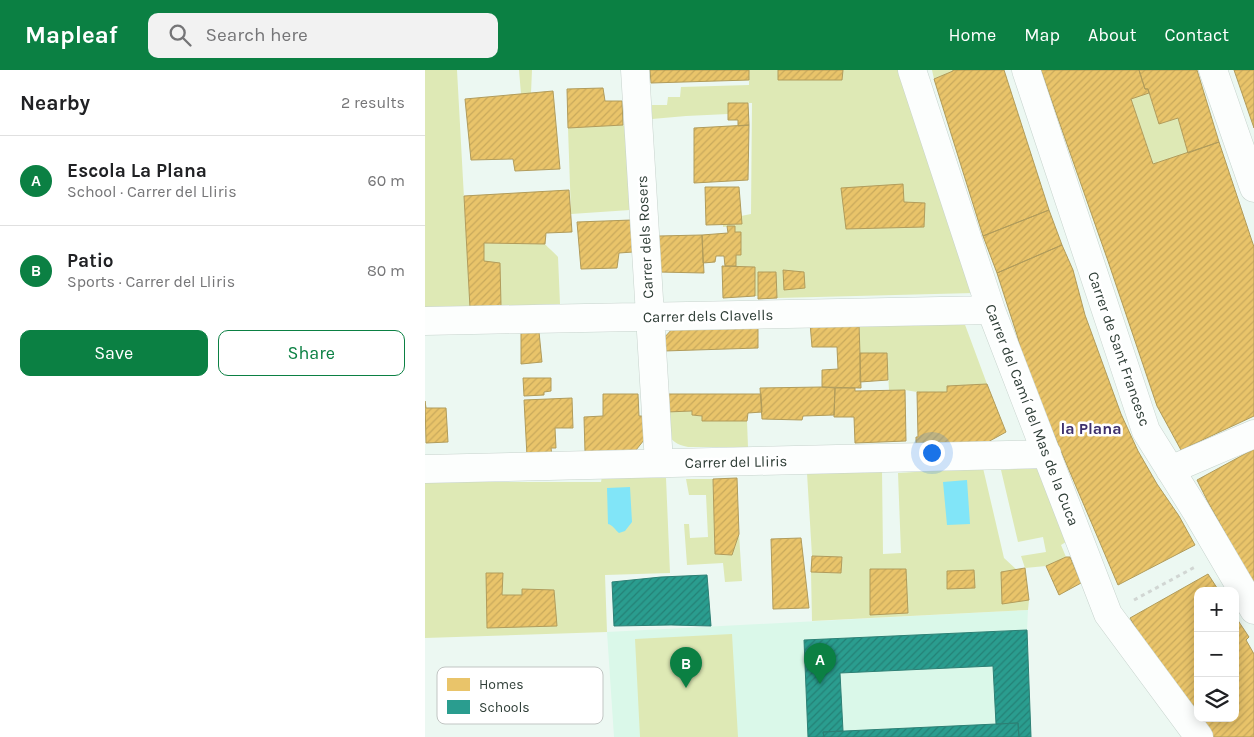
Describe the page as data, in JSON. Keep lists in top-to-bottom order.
{
  "streets": {
    "street": [
      "Carrer dels Rosers",
      "Carrer dels Clavells",
      "Carrer de Sant Francesc",
      "Carrer del Camí del Mas de la Cuca",
      "Carrer del Lliris"
    ]
  },
  "crossings": [
    ["Carrer dels Rosers", "Carrer dels Clavells"],
    ["Carrer dels Rosers", "Carrer del Lliris"],
    ["Carrer dels Clavells", "Carrer del Camí del Mas de la Cuca"],
    ["Carrer del Camí del Mas de la Cuca", "Carrer del Lliris"]
  ],
  "districts": ["la Plana"],
  "legend": ["Homes", "Schools"],
  "page": {
    "header": "Mapleaf",
    "search": "Search here",
    "nav": [
      "Home",
      "Map",
      "About",
      "Contact"
    ],
    "heading": ["Nearby", "2 results"],
    "list": [
      {
        "mark": "A",
        "name": "Escola La Plana",
        "note": "School · Carrer del Lliris",
        "value": "60 m"
      },
      {
        "mark": "B",
        "name": "Patio",
        "note": "Sports · Carrer del Lliris",
        "value": "80 m"
      }
    ],
    "buttons": ["Save", "Share"],
    "map_buttons": ["+", "−"],
    "pins": ["A", "B"]
  }
}
